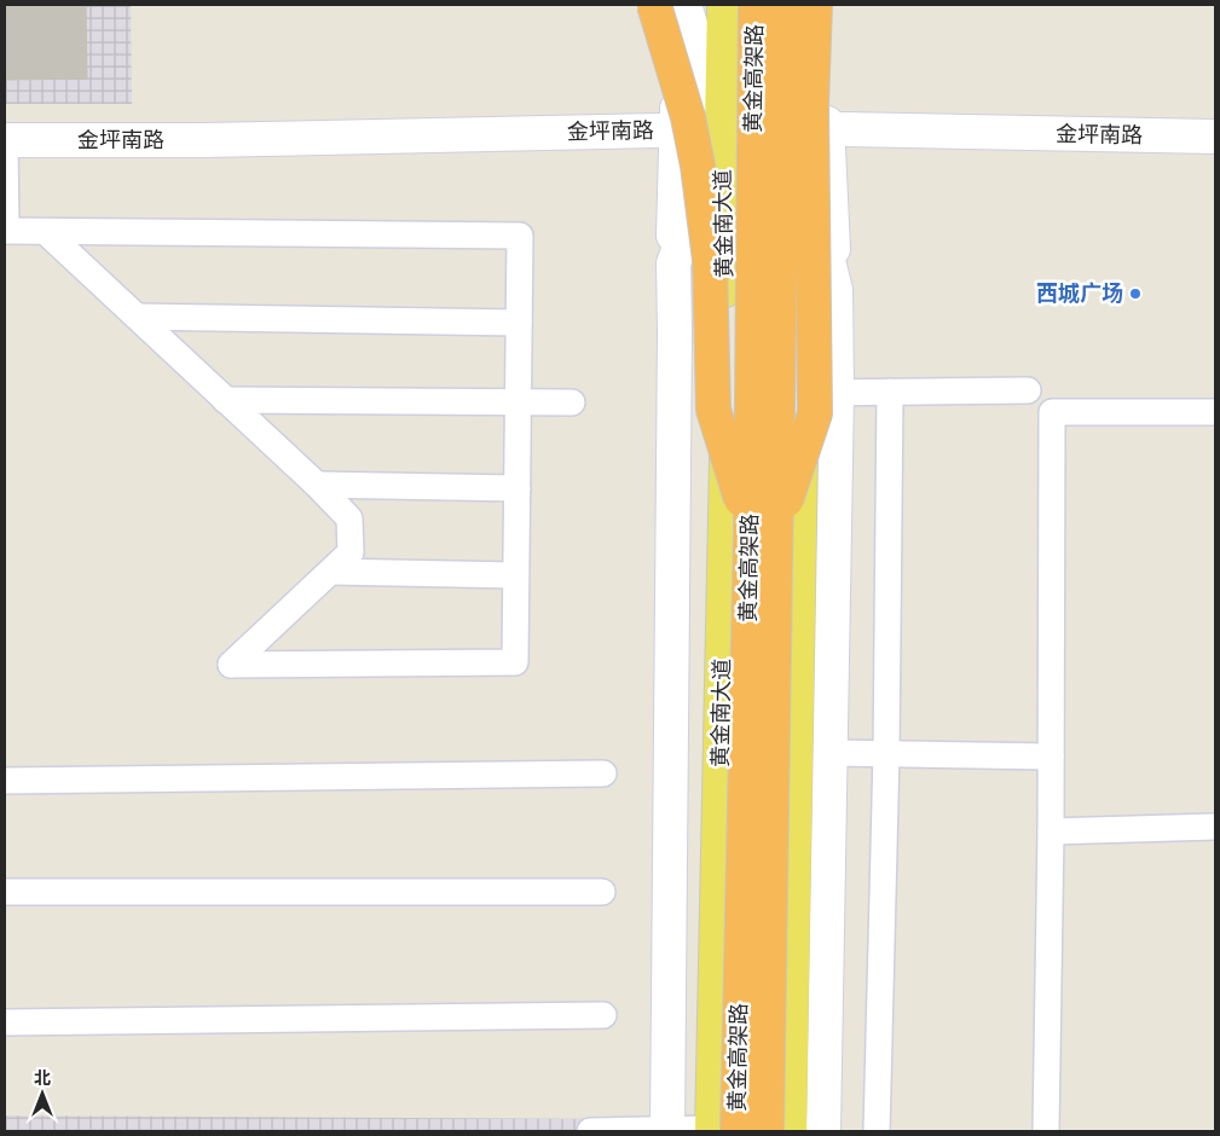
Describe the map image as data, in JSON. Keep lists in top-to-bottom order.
{
  "streets": {
    "highway": ["黄金高架路"],
    "main road": ["黄金南大道"],
    "street": ["金坪南路"]
  },
  "crossings": [
    ["黄金高架路", "黄金南大道"],
    ["金坪南路", "黄金南大道"]
  ],
  "places": ["西城广场"],
  "north": "top"
}
